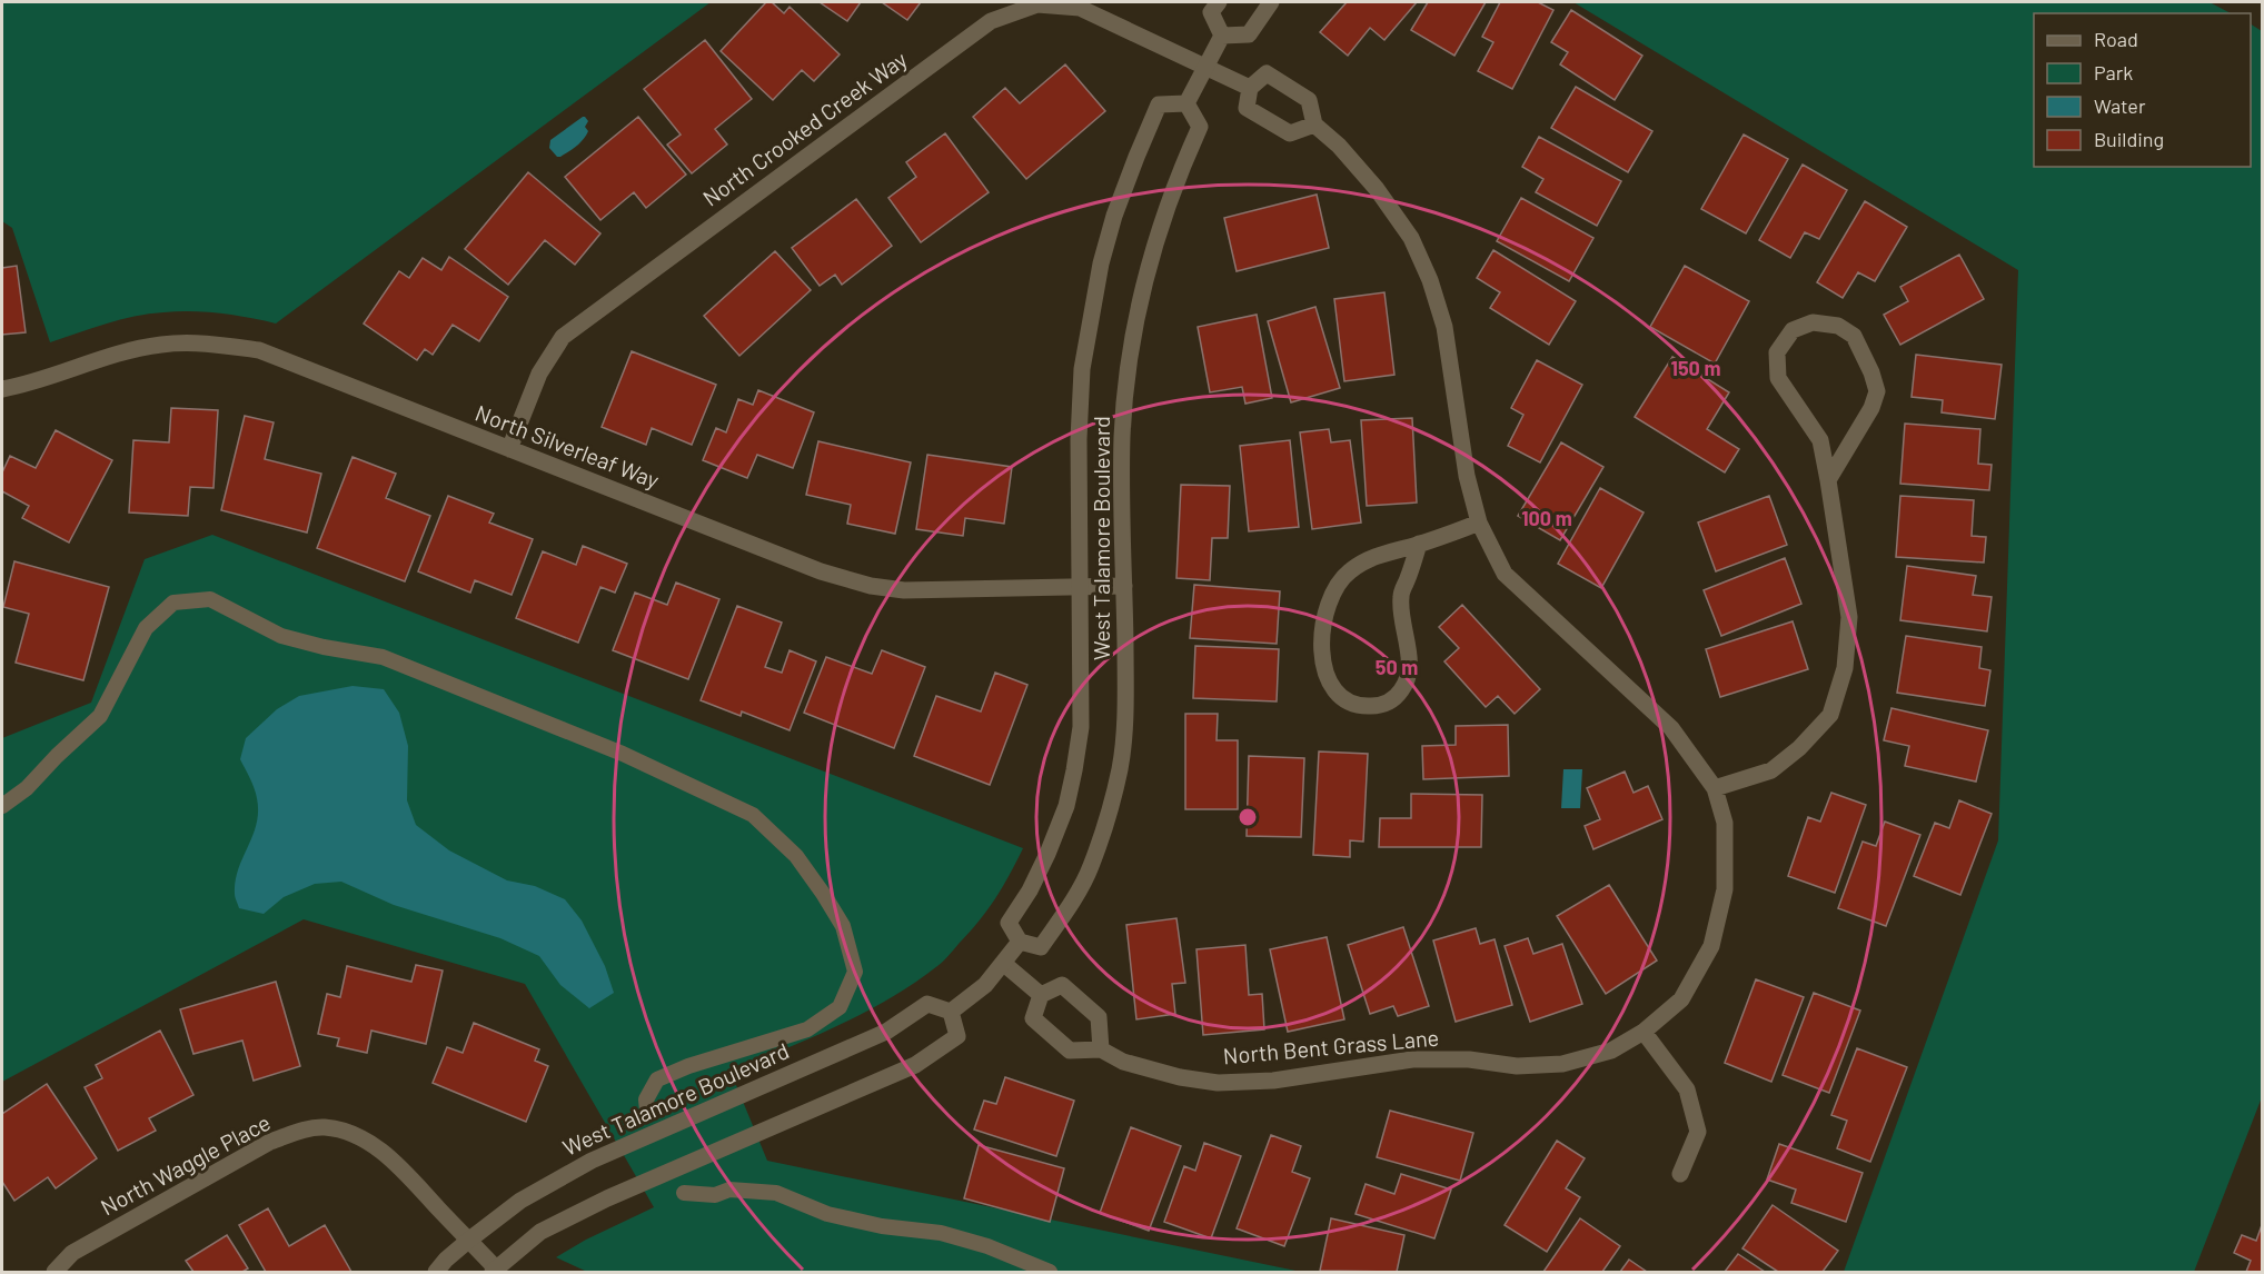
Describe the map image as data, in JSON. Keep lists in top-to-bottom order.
{
  "streets": {
    "street": [
      "North Crooked Creek Way",
      "North Silverleaf Way",
      "West Talamore Boulevard",
      "North Bent Grass Lane",
      "North Waggle Place"
    ]
  },
  "crossings": [
    ["North Crooked Creek Way", "North Silverleaf Way"],
    ["North Silverleaf Way", "West Talamore Boulevard"],
    ["West Talamore Boulevard", "North Waggle Place"]
  ],
  "legend": [
    "Road",
    "Park",
    "Water",
    "Building"
  ],
  "rings": ["150 m", "100 m", "50 m"]
}
